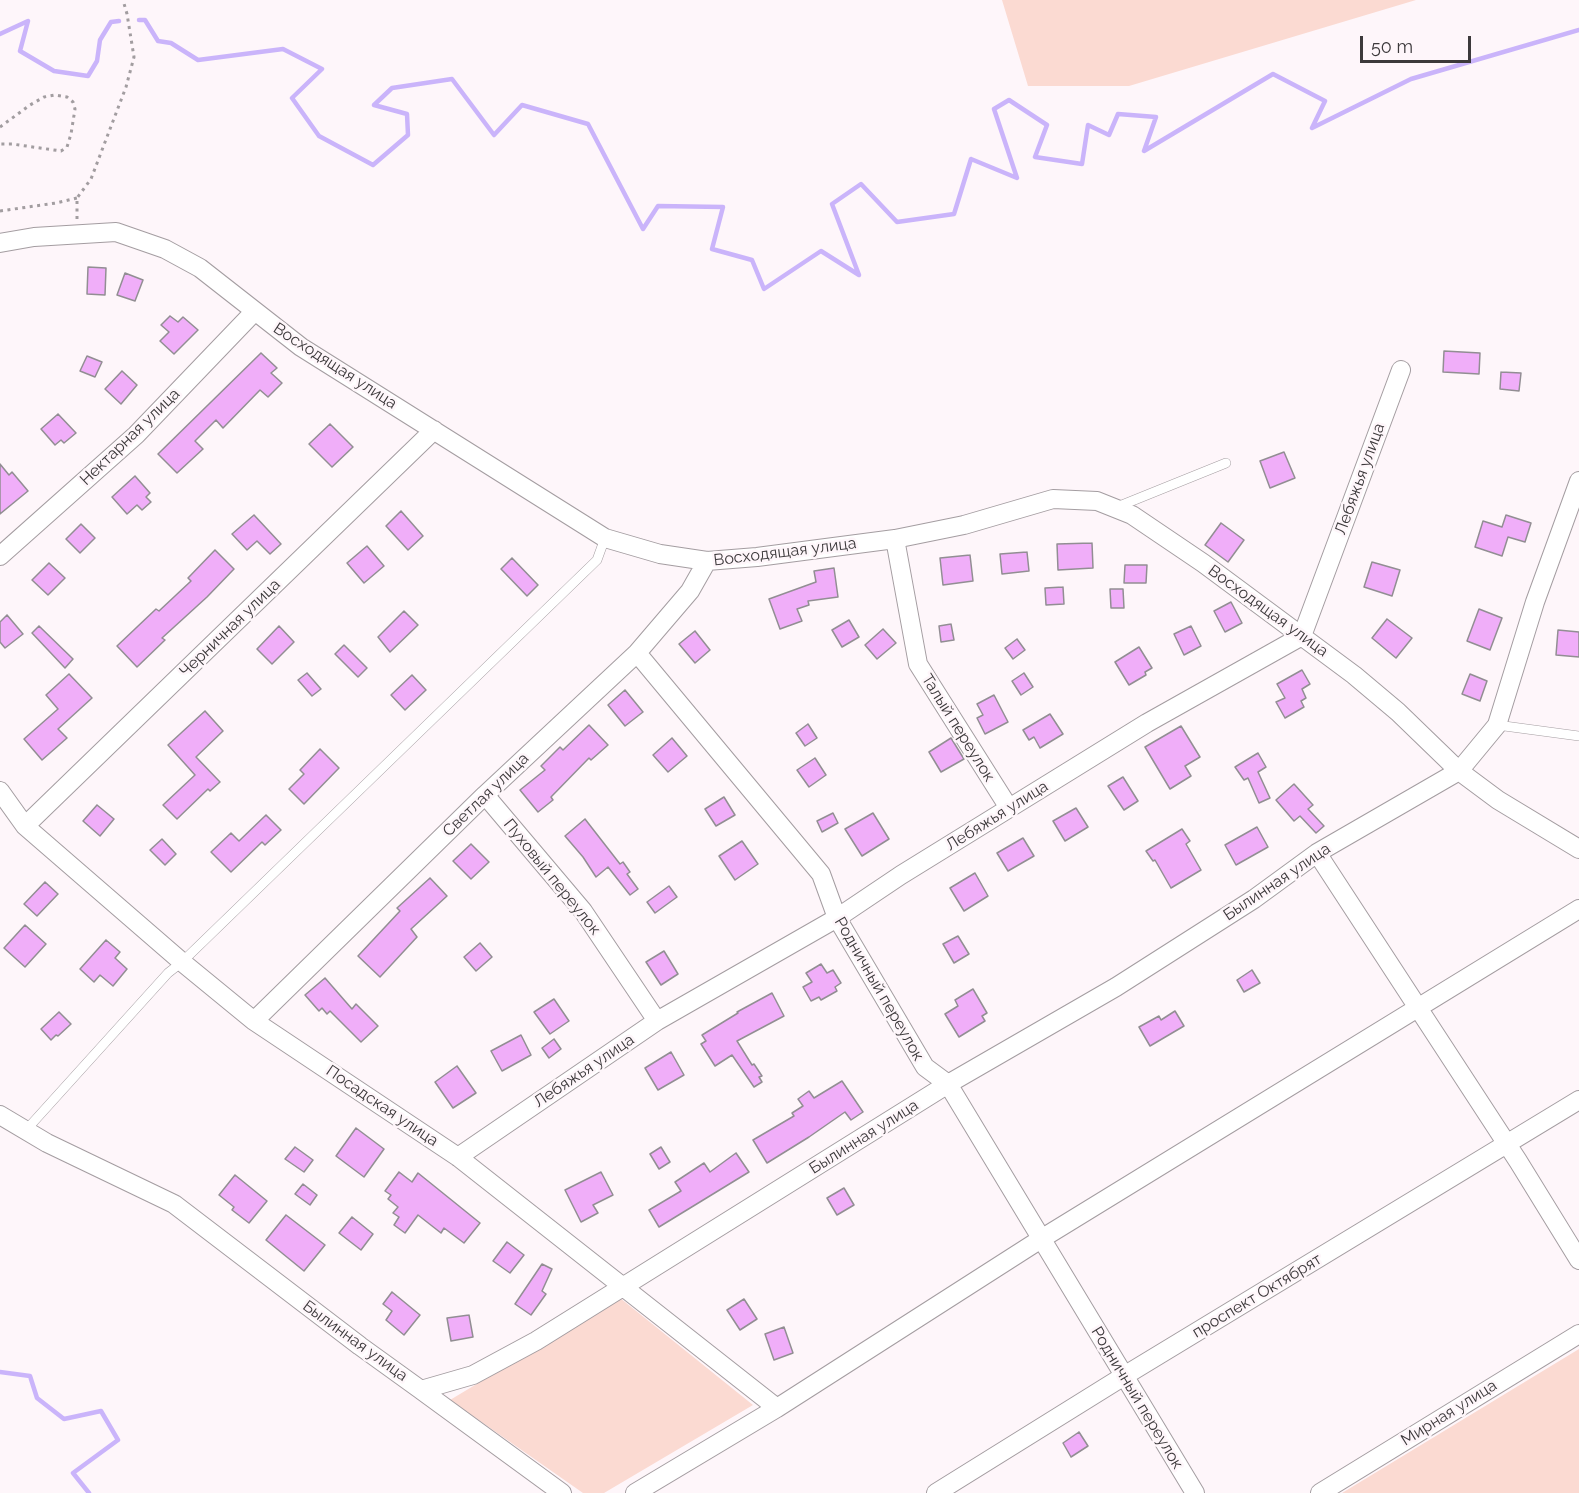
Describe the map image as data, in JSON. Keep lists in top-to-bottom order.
{
  "streets": {
    "street": [
      "Восходящая улица",
      "Нектарная улица",
      "Лебяжья улица",
      "Черничная улица",
      "Талый переулок",
      "Светлая улица",
      "Пуховый переулок",
      "Былинная улица",
      "Родничный переулок",
      "Посадская улица",
      "проспект Октябрят",
      "Мирная улица"
    ]
  },
  "crossings": [
    ["Восходящая улица", "Нектарная улица"],
    ["Восходящая улица", "Лебяжья улица"],
    ["Восходящая улица", "Черничная улица"],
    ["Восходящая улица", "Талый переулок"],
    ["Восходящая улица", "Светлая улица"],
    ["Восходящая улица", "Былинная улица"],
    ["Лебяжья улица", "Талый переулок"],
    ["Лебяжья улица", "Пуховый переулок"],
    ["Лебяжья улица", "Родничный переулок"],
    ["Лебяжья улица", "Посадская улица"],
    ["Черничная улица", "Посадская улица"],
    ["Светлая улица", "Пуховый переулок"],
    ["Светлая улица", "Родничный переулок"],
    ["Светлая улица", "Посадская улица"],
    ["Былинная улица", "Родничный переулок"],
    ["Былинная улица", "Посадская улица"],
    ["Родничный переулок", "проспект Октябрят"]
  ],
  "scale_bar": "50 m"
}
